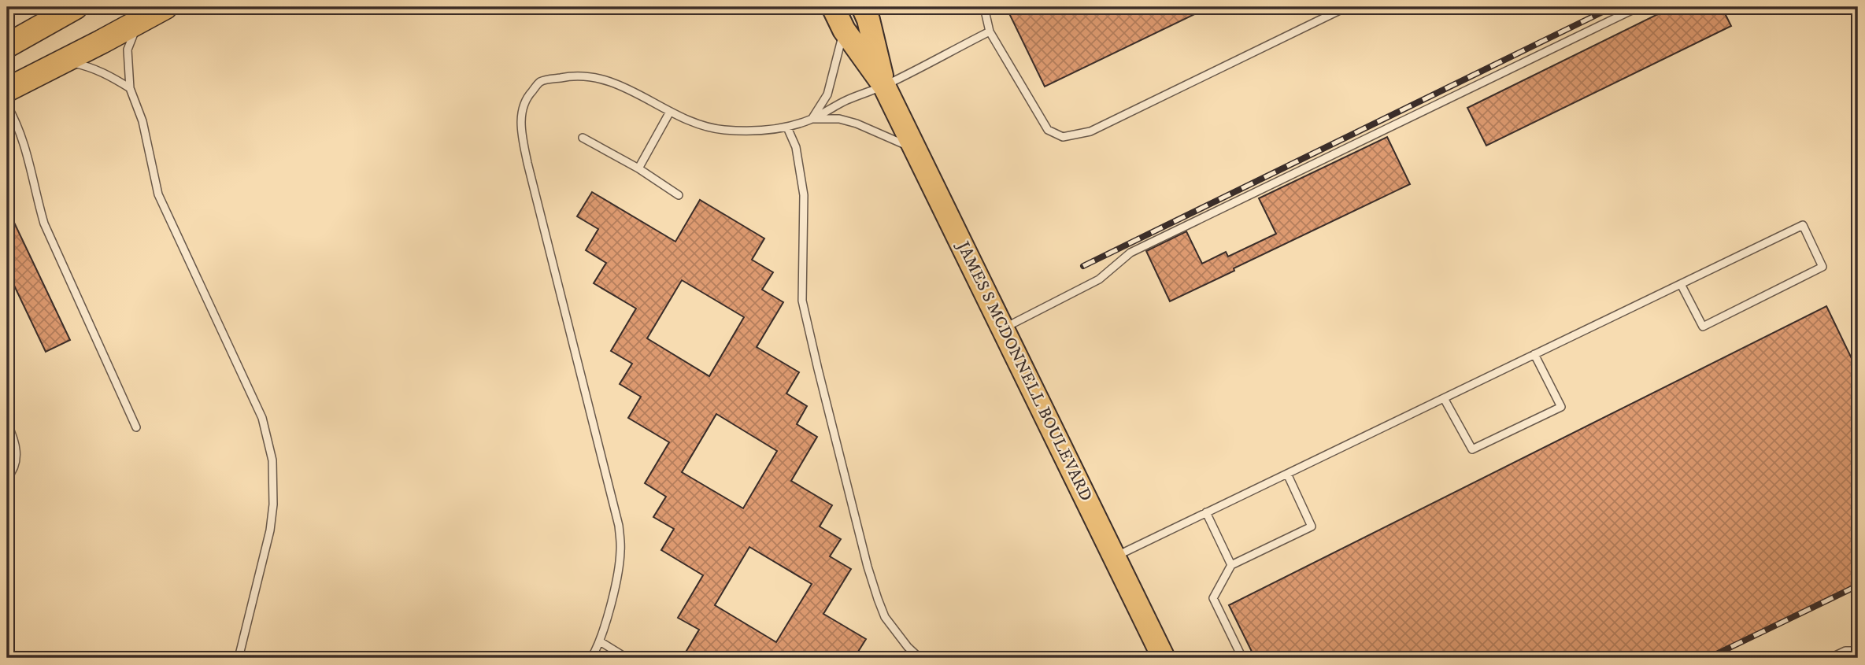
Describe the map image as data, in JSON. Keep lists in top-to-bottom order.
{
  "streets": {
    "main road": ["JAMES S MCDONNELL BOULEVARD"]
  }
}
